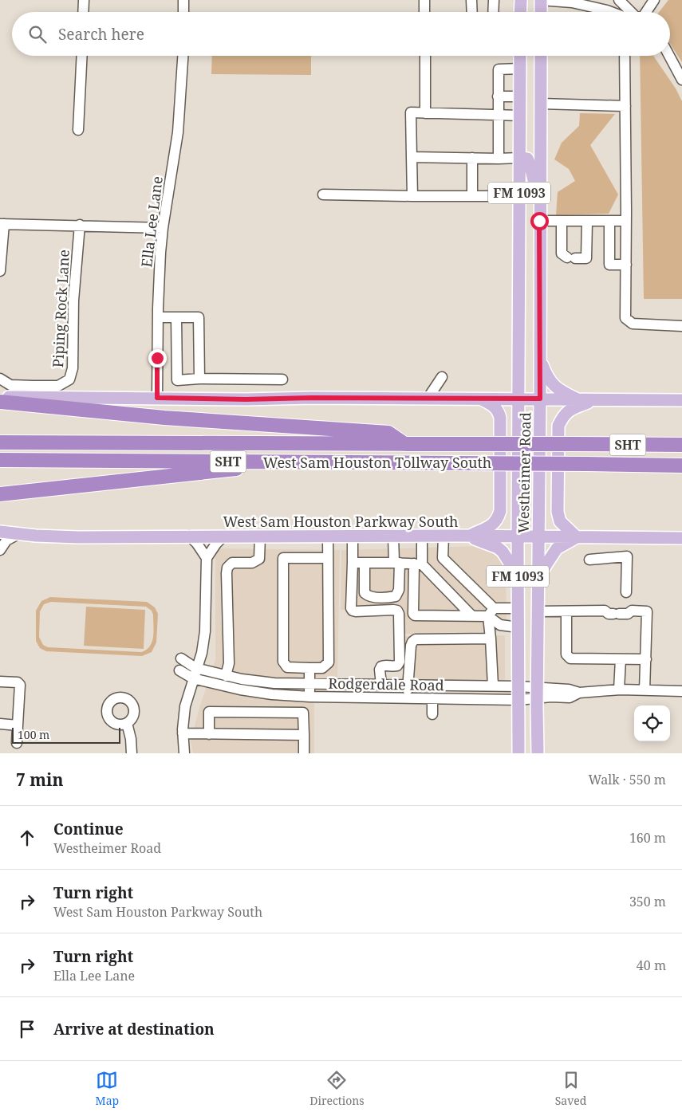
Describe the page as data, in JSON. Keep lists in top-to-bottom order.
{
  "streets": {
    "highway": ["SHT", "West Sam Houston Tollway South"],
    "main road": ["FM 1093", "Westheimer Road", "West Sam Houston Parkway South"],
    "street": ["Ella Lee Lane", "Piping Rock Lane", "Rodgerdale Road"]
  },
  "crossings": [
    ["Westheimer Road", "West Sam Houston Parkway South"],
    ["Westheimer Road", "Rodgerdale Road"]
  ],
  "scale_bar": "100 m",
  "page": {
    "search": "Search here",
    "scale": "100 m",
    "heading": ["7 min", "Walk · 550 m"],
    "list": [
      ["Continue", "Westheimer Road", "160 m"],
      ["Turn right", "West Sam Houston Parkway South", "350 m"],
      ["Turn right", "Ella Lee Lane", "40 m"],
      "Arrive at destination"
    ],
    "nav": ["Map", "Directions", "Saved"]
  }
}
